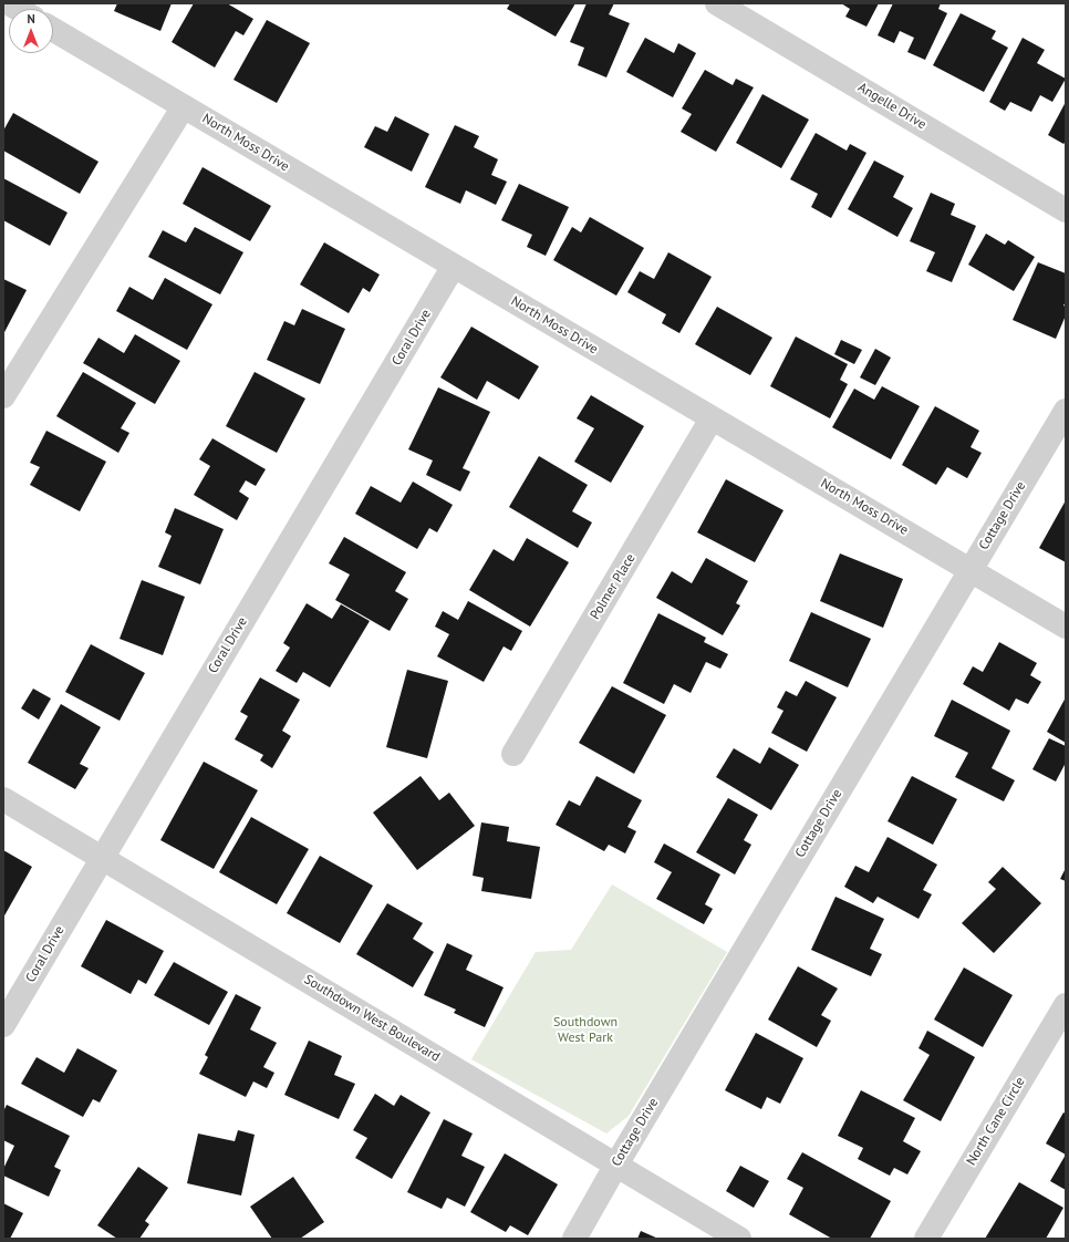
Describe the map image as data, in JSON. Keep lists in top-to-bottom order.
{
  "streets": {
    "street": [
      "Angelle Drive",
      "North Moss Drive",
      "Coral Drive",
      "Cottage Drive",
      "Polmer Place",
      "Southdown West Boulevard",
      "North Cane Circle"
    ]
  },
  "crossings": [
    ["North Moss Drive", "Coral Drive"],
    ["North Moss Drive", "Cottage Drive"],
    ["North Moss Drive", "Polmer Place"],
    ["Coral Drive", "Southdown West Boulevard"],
    ["Cottage Drive", "Southdown West Boulevard"]
  ],
  "parks": ["Southdown West Park"],
  "north": "top"
}
